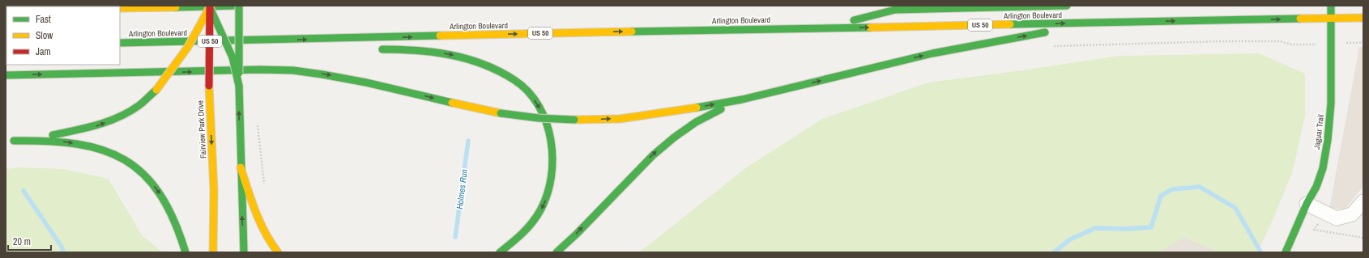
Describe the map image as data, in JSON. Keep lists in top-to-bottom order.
{
  "streets": {
    "main road": [
      "Arlington Boulevard",
      "US 50",
      "Fairview Park Drive",
      "Jaguar Trail"
    ]
  },
  "crossings": [
    ["Arlington Boulevard", "Jaguar Trail"]
  ],
  "water": ["Holmes Run"],
  "legend": ["Fast", "Slow", "Jam"],
  "scale_bar": "20 m"
}
